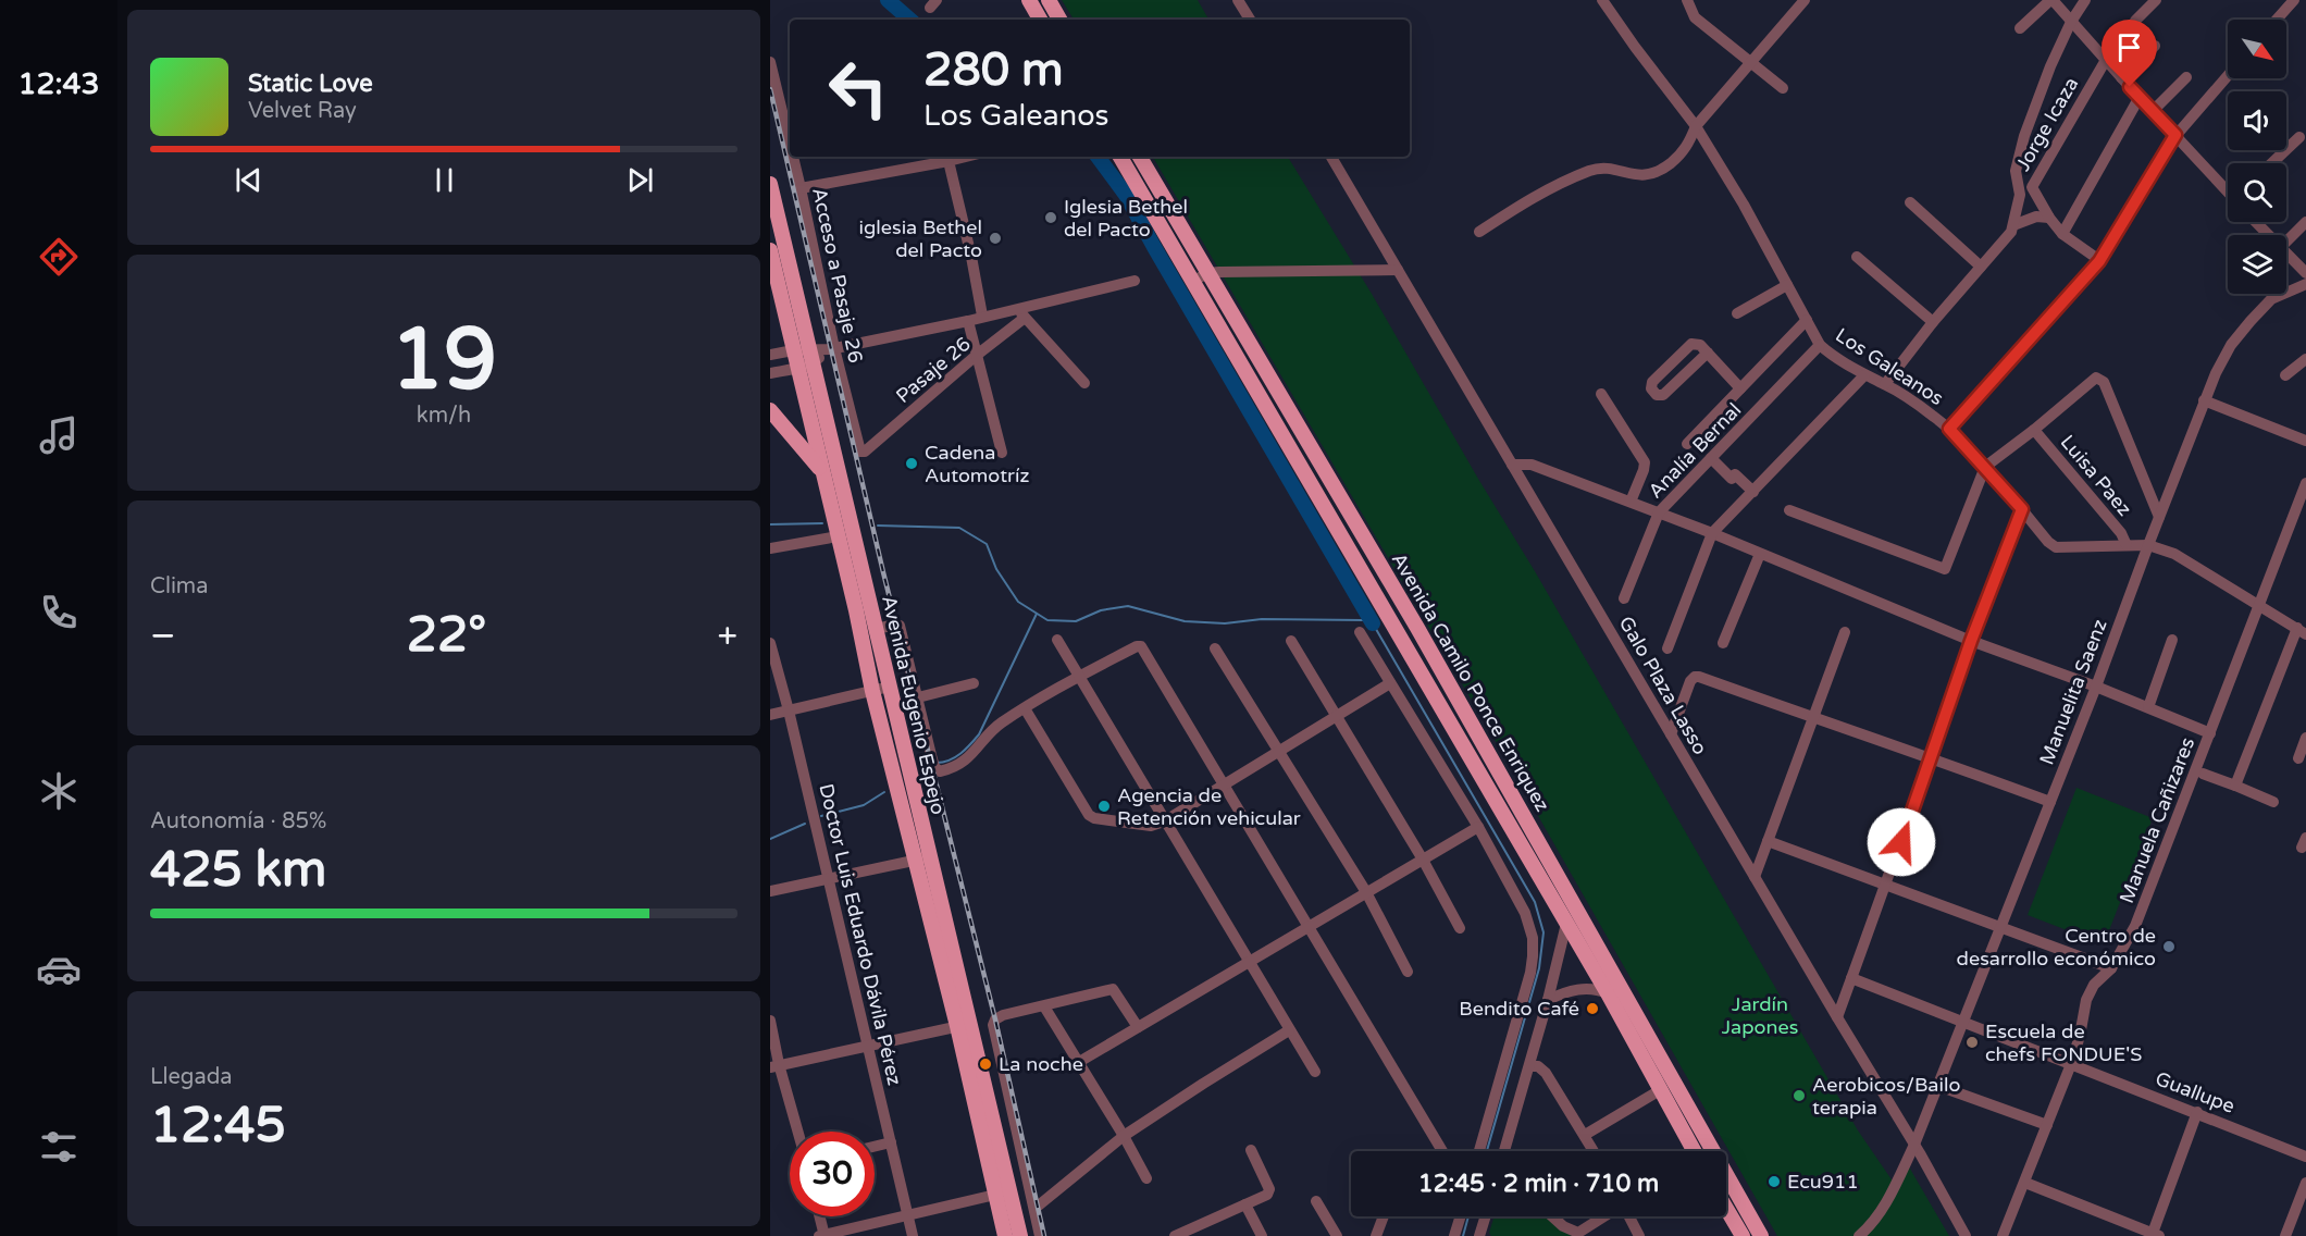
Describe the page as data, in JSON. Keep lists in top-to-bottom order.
{
  "streets": {
    "main road": ["Avenida Camilo Ponce Enriquez", "Avenida Eugenio Espejo"],
    "street": [
      "Jorge Icaza",
      "Acceso a Pasaje 26",
      "Los Galeanos",
      "Pasaje 26",
      "Analía Bernal",
      "Luisa Paez",
      "Galo Plaza Lasso",
      "Manuelita Saenz",
      "Manuela Cañizares",
      "Doctor Luis Eduardo Dávila Pérez",
      "Guallupe"
    ]
  },
  "crossings": [
    ["Acceso a Pasaje 26", "Pasaje 26"],
    ["Los Galeanos", "Analía Bernal"],
    ["Los Galeanos", "Luisa Paez"],
    ["Los Galeanos", "Manuelita Saenz"],
    ["Los Galeanos", "Manuela Cañizares"],
    ["Galo Plaza Lasso", "Manuelita Saenz"],
    ["Manuelita Saenz", "Guallupe"],
    ["Manuela Cañizares", "Guallupe"]
  ],
  "parks": ["Jardín Japones"],
  "places": [
    "Iglesia Bethel del Pacto",
    "iglesia Bethel del Pacto",
    "Cadena Automotríz",
    "Agencia de Retención vehicular",
    "Centro de desarrollo económico",
    "Bendito Café",
    "Escuela de chefs FONDUE'S",
    "La noche",
    "Aerobicos/Bailo terapia",
    "Ecu911"
  ],
  "north": "bottom right",
  "page": {
    "tabs": "12:43",
    "turn": ["280 m", "Los Galeanos"],
    "song": ["Static Love", "Velvet Ray"],
    "tile": [
      ["19", "km/h"],
      "Clima",
      ["Autonomía · 85%", "425 km"],
      ["Llegada", "12:45"]
    ],
    "heat": ["−", "22°", "+"],
    "limit": "30",
    "trip": "12:45 · 2 min · 710 m"
  }
}
